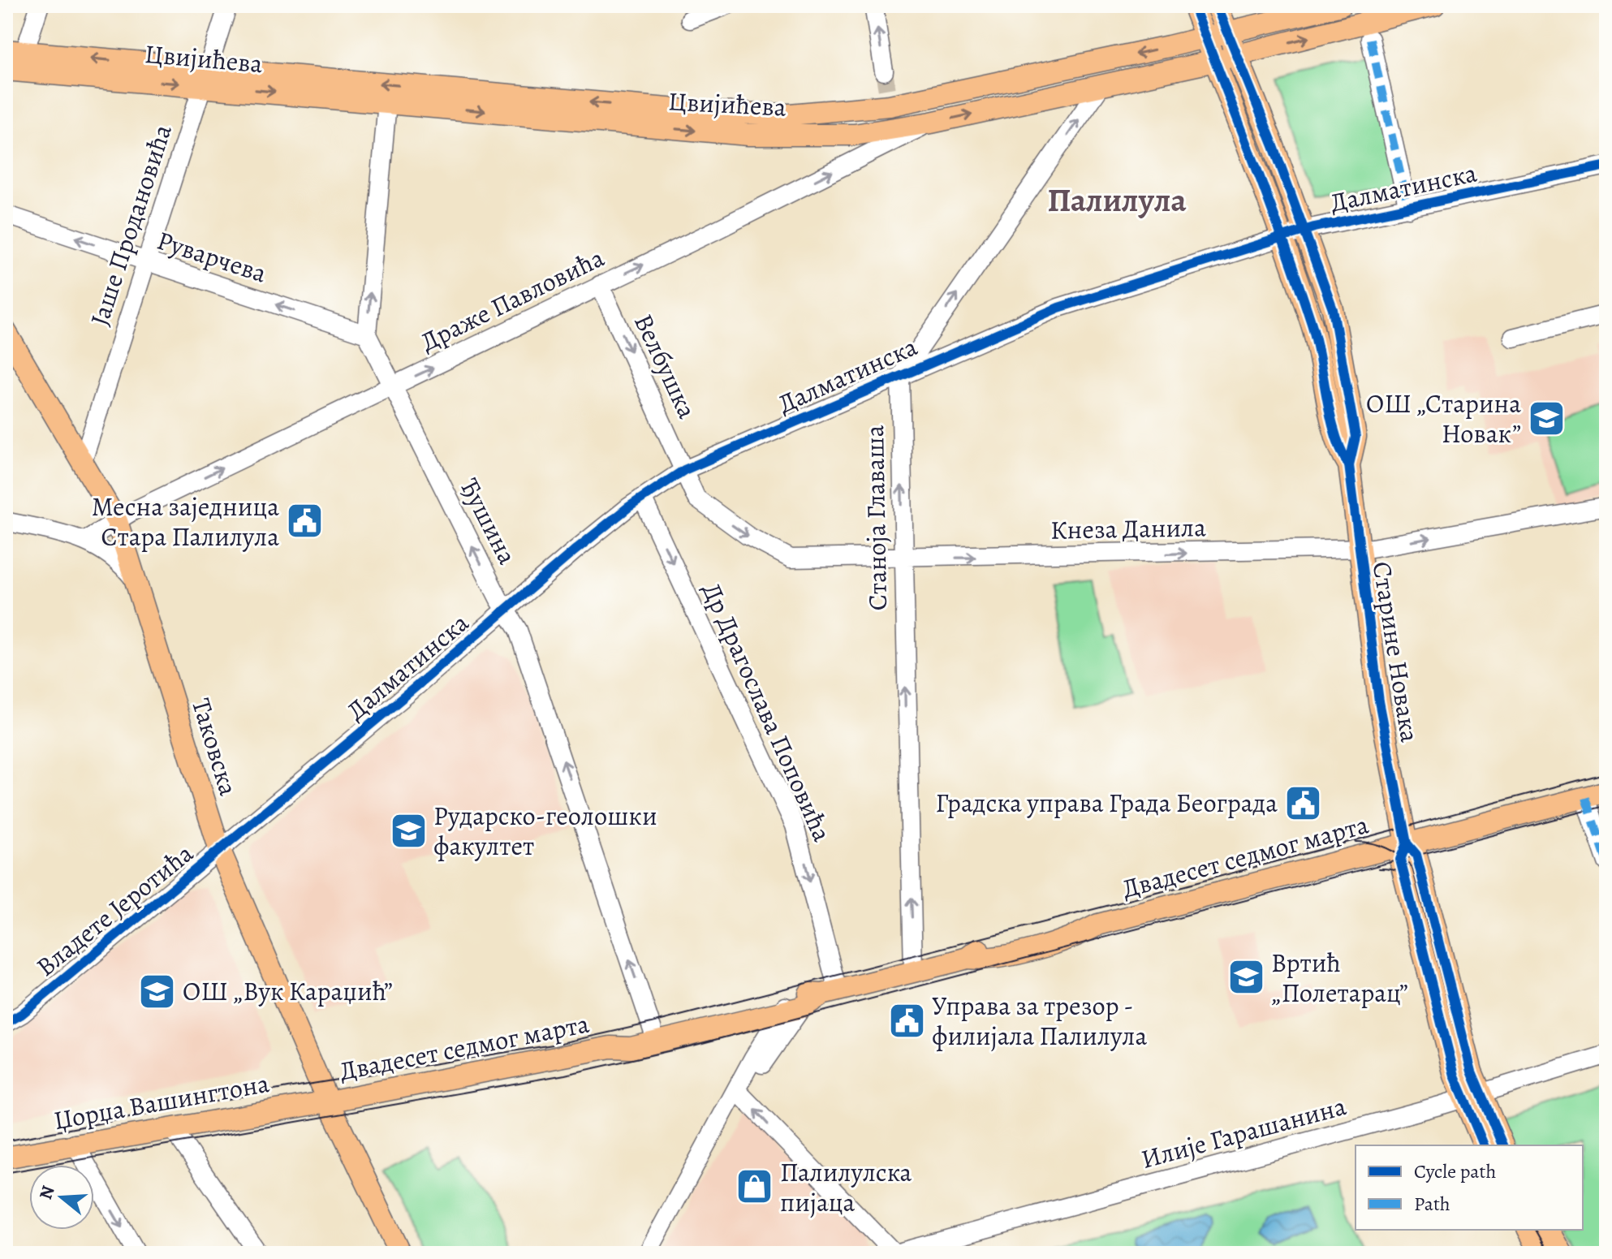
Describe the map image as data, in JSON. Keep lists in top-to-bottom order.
{
  "streets": {
    "main road": [
      "Цвијићева",
      "Старине Новака",
      "Таковска",
      "Двадесет седмог марта",
      "Џорџа Вашингтона"
    ],
    "street": [
      "Далматинска",
      "Јаше Продановића",
      "Руварчева",
      "Драже Павловића",
      "Велбушка",
      "Станоја Главаша",
      "Ђушина",
      "Кнеза Данила",
      "Др Драгослава Поповића",
      "Владете Јеротића",
      "Илије Гарашанина"
    ]
  },
  "crossings": [
    ["Цвијићева", "Јаше Продановића"],
    ["Цвијићева", "Драже Павловића"],
    ["Цвијићева", "Ђушина"],
    ["Цвијићева", "Старине Новака"],
    ["Далматинска", "Велбушка"],
    ["Далматинска", "Станоја Главаша"],
    ["Далматинска", "Ђушина"],
    ["Далматинска", "Кнеза Данила"],
    ["Далматинска", "Старине Новака"],
    ["Далматинска", "Др Драгослава Поповића"],
    ["Далматинска", "Таковска"],
    ["Далматинска", "Владете Јеротића"],
    ["Јаше Продановића", "Руварчева"],
    ["Јаше Продановића", "Таковска"],
    ["Руварчева", "Ђушина"],
    ["Драже Павловића", "Велбушка"],
    ["Драже Павловића", "Ђушина"],
    ["Драже Павловића", "Таковска"],
    ["Велбушка", "Кнеза Данила"],
    ["Станоја Главаша", "Кнеза Данила"],
    ["Станоја Главаша", "Двадесет седмог марта"],
    ["Ђушина", "Двадесет седмог марта"],
    ["Кнеза Данила", "Старине Новака"],
    ["Старине Новака", "Двадесет седмог марта"],
    ["Старине Новака", "Илије Гарашанина"],
    ["Др Драгослава Поповића", "Двадесет седмог марта"],
    ["Таковска", "Двадесет седмог марта"],
    ["Таковска", "Владете Јеротића"],
    ["Таковска", "Џорџа Вашингтона"],
    ["Двадесет седмог марта", "Џорџа Вашингтона"]
  ],
  "one_way": [
    "Руварчева",
    "Драже Павловића",
    "Велбушка",
    "Станоја Главаша",
    "Ђушина",
    "Кнеза Данила",
    "Др Драгослава Поповића"
  ],
  "districts": ["Палилула"],
  "places": {
    "school or university": [
      "ОШ „Старина Новак”",
      "Рударско-геолошки факултет",
      "Вртић „Полетарац”",
      "ОШ „Вук Караџић”"
    ],
    "public building": ["Месна заједница Стара Палилула", "Градска управа Града Београда", "Управа за трезор - филијала Палилула"],
    "shop": ["Палилулска пијаца"]
  },
  "legend": ["Cycle path", "Path"],
  "north": "left"
}
